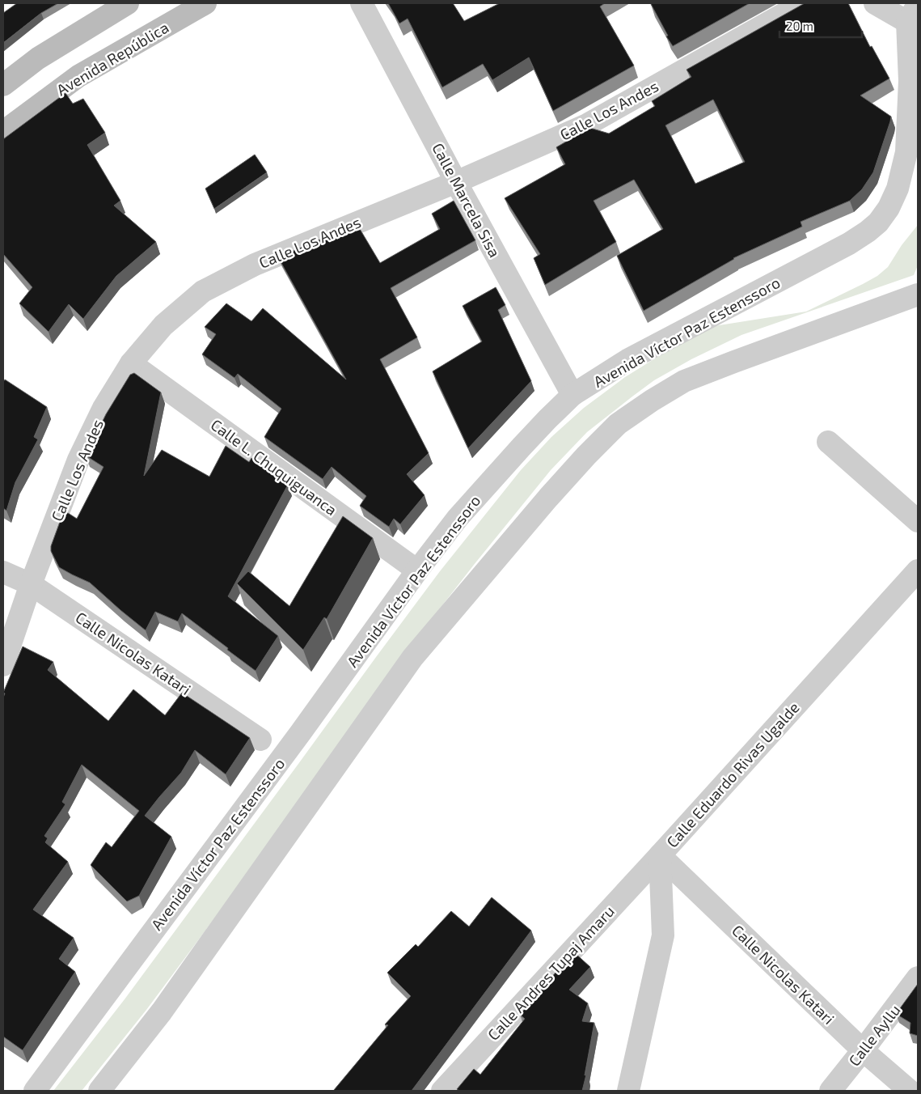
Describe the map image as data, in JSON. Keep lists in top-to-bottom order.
{
  "streets": {
    "main road": ["Avenida República"],
    "street": [
      "Calle Los Andes",
      "Calle Marcela Sisa",
      "Avenida Víctor Paz Estenssoro",
      "Calle L. Chuquiguanca",
      "Calle Nicolas Katari",
      "Calle Eduardo Rivas Ugalde",
      "Calle Andres Tupaj Amaru",
      "Calle Ayllu"
    ]
  },
  "crossings": [
    ["Calle Los Andes", "Calle Marcela Sisa"],
    ["Calle Los Andes", "Calle L. Chuquiguanca"],
    ["Calle Los Andes", "Calle Nicolas Katari"],
    ["Calle Marcela Sisa", "Avenida Víctor Paz Estenssoro"],
    ["Avenida Víctor Paz Estenssoro", "Calle L. Chuquiguanca"],
    ["Calle Nicolas Katari", "Calle Eduardo Rivas Ugalde"],
    ["Calle Nicolas Katari", "Calle Andres Tupaj Amaru"],
    ["Calle Nicolas Katari", "Calle Ayllu"],
    ["Calle Eduardo Rivas Ugalde", "Calle Andres Tupaj Amaru"]
  ],
  "scale_bar": "20 m"
}
